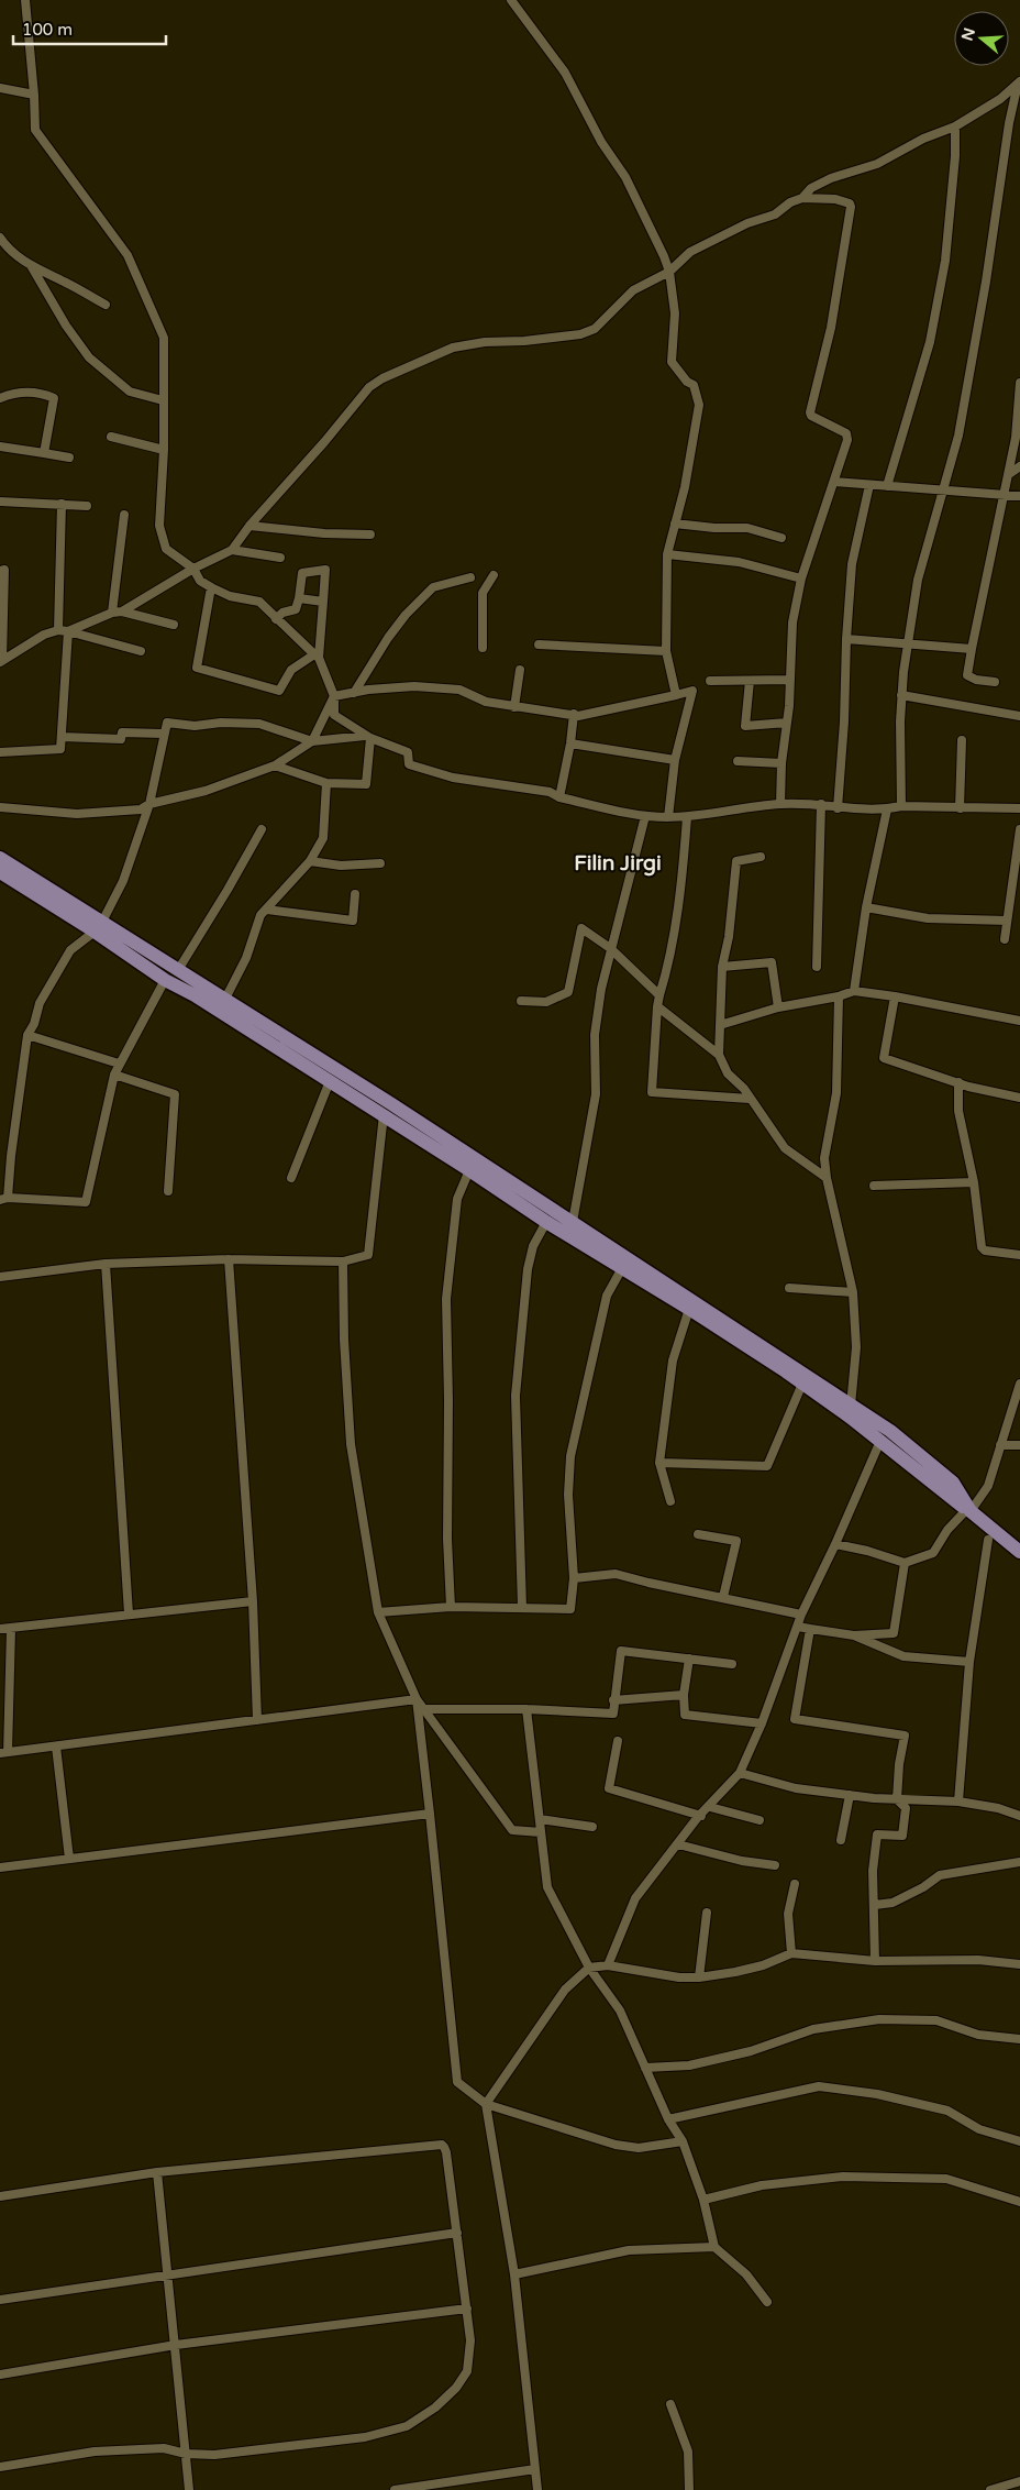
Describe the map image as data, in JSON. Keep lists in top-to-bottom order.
{
  "districts": ["Filin Jirgi"],
  "scale_bar": "100 m",
  "north": "left"
}
